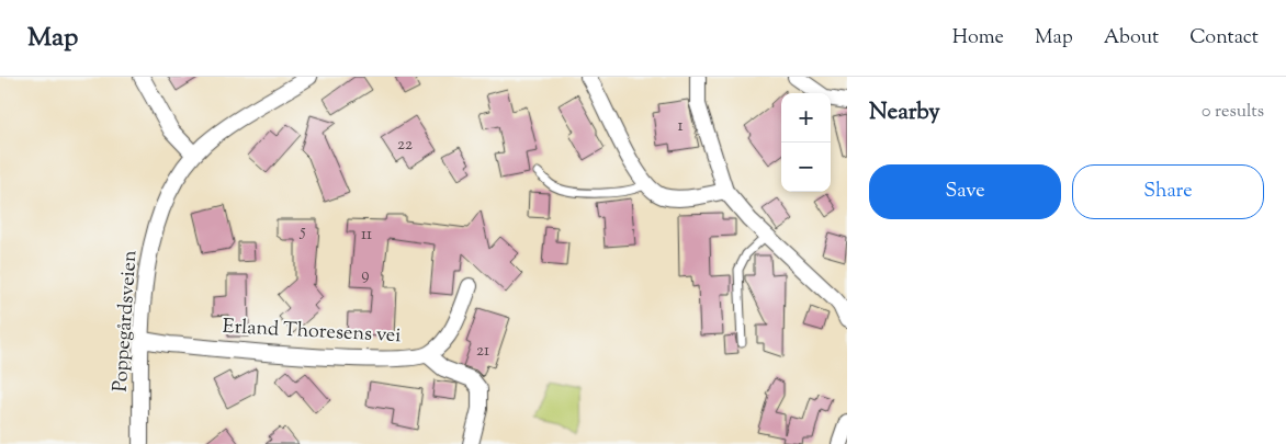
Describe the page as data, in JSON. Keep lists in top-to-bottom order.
{
  "streets": {
    "street": ["Poppegårdsveien", "Erland Thoresens vei"]
  },
  "crossings": [
    ["Poppegårdsveien", "Erland Thoresens vei"]
  ],
  "house_numbers": [
    "1",
    "22",
    "5",
    "11",
    "9",
    "21"
  ],
  "page": {
    "header": "Map",
    "nav": [
      "Home",
      "Map",
      "About",
      "Contact"
    ],
    "heading": ["Nearby", "0 results"],
    "map_buttons": ["+", "−"],
    "buttons": ["Save", "Share"]
  }
}
